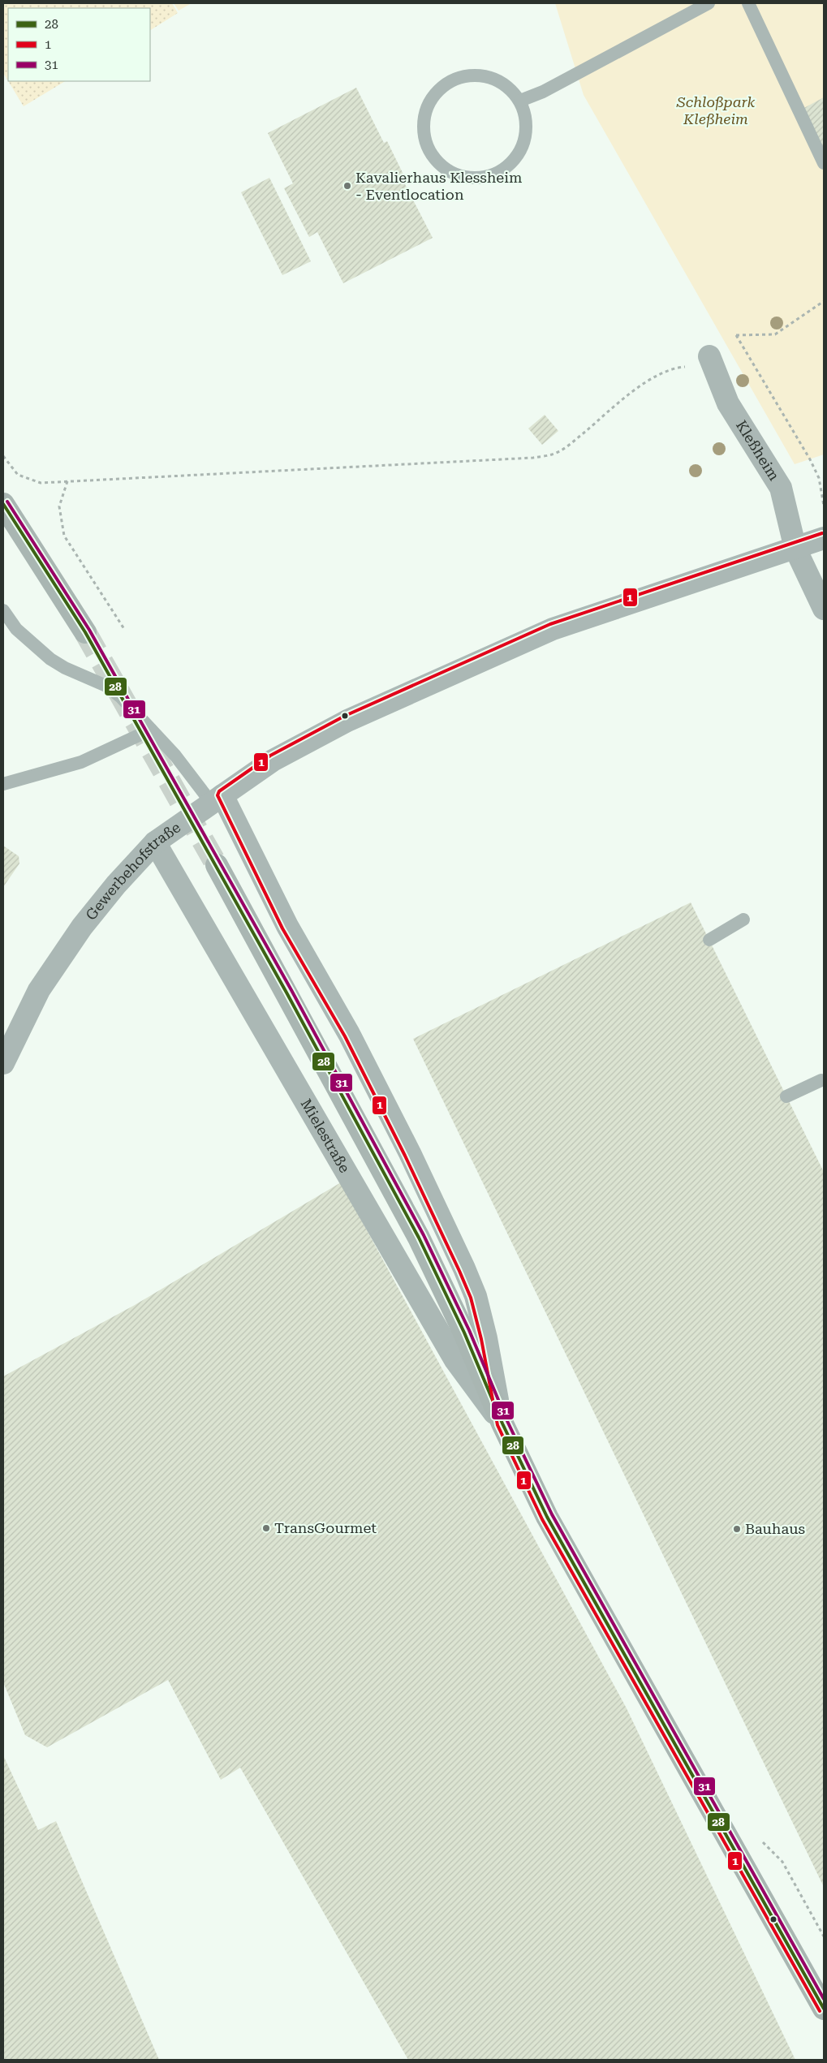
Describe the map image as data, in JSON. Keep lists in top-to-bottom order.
{
  "streets": {
    "street": ["Kleßheim", "Gewerbehofstraße", "Mielestraße"]
  },
  "crossings": [
    ["Kleßheim", "Gewerbehofstraße"],
    ["Gewerbehofstraße", "Mielestraße"]
  ],
  "parks": ["Schloßpark Kleßheim"],
  "places": ["Kavalierhaus Klessheim - Eventlocation", "TransGourmet", "Bauhaus"],
  "lines": ["transit line 31", "transit line 28", "transit line 1"],
  "legend": ["28", "1", "31"]
}
